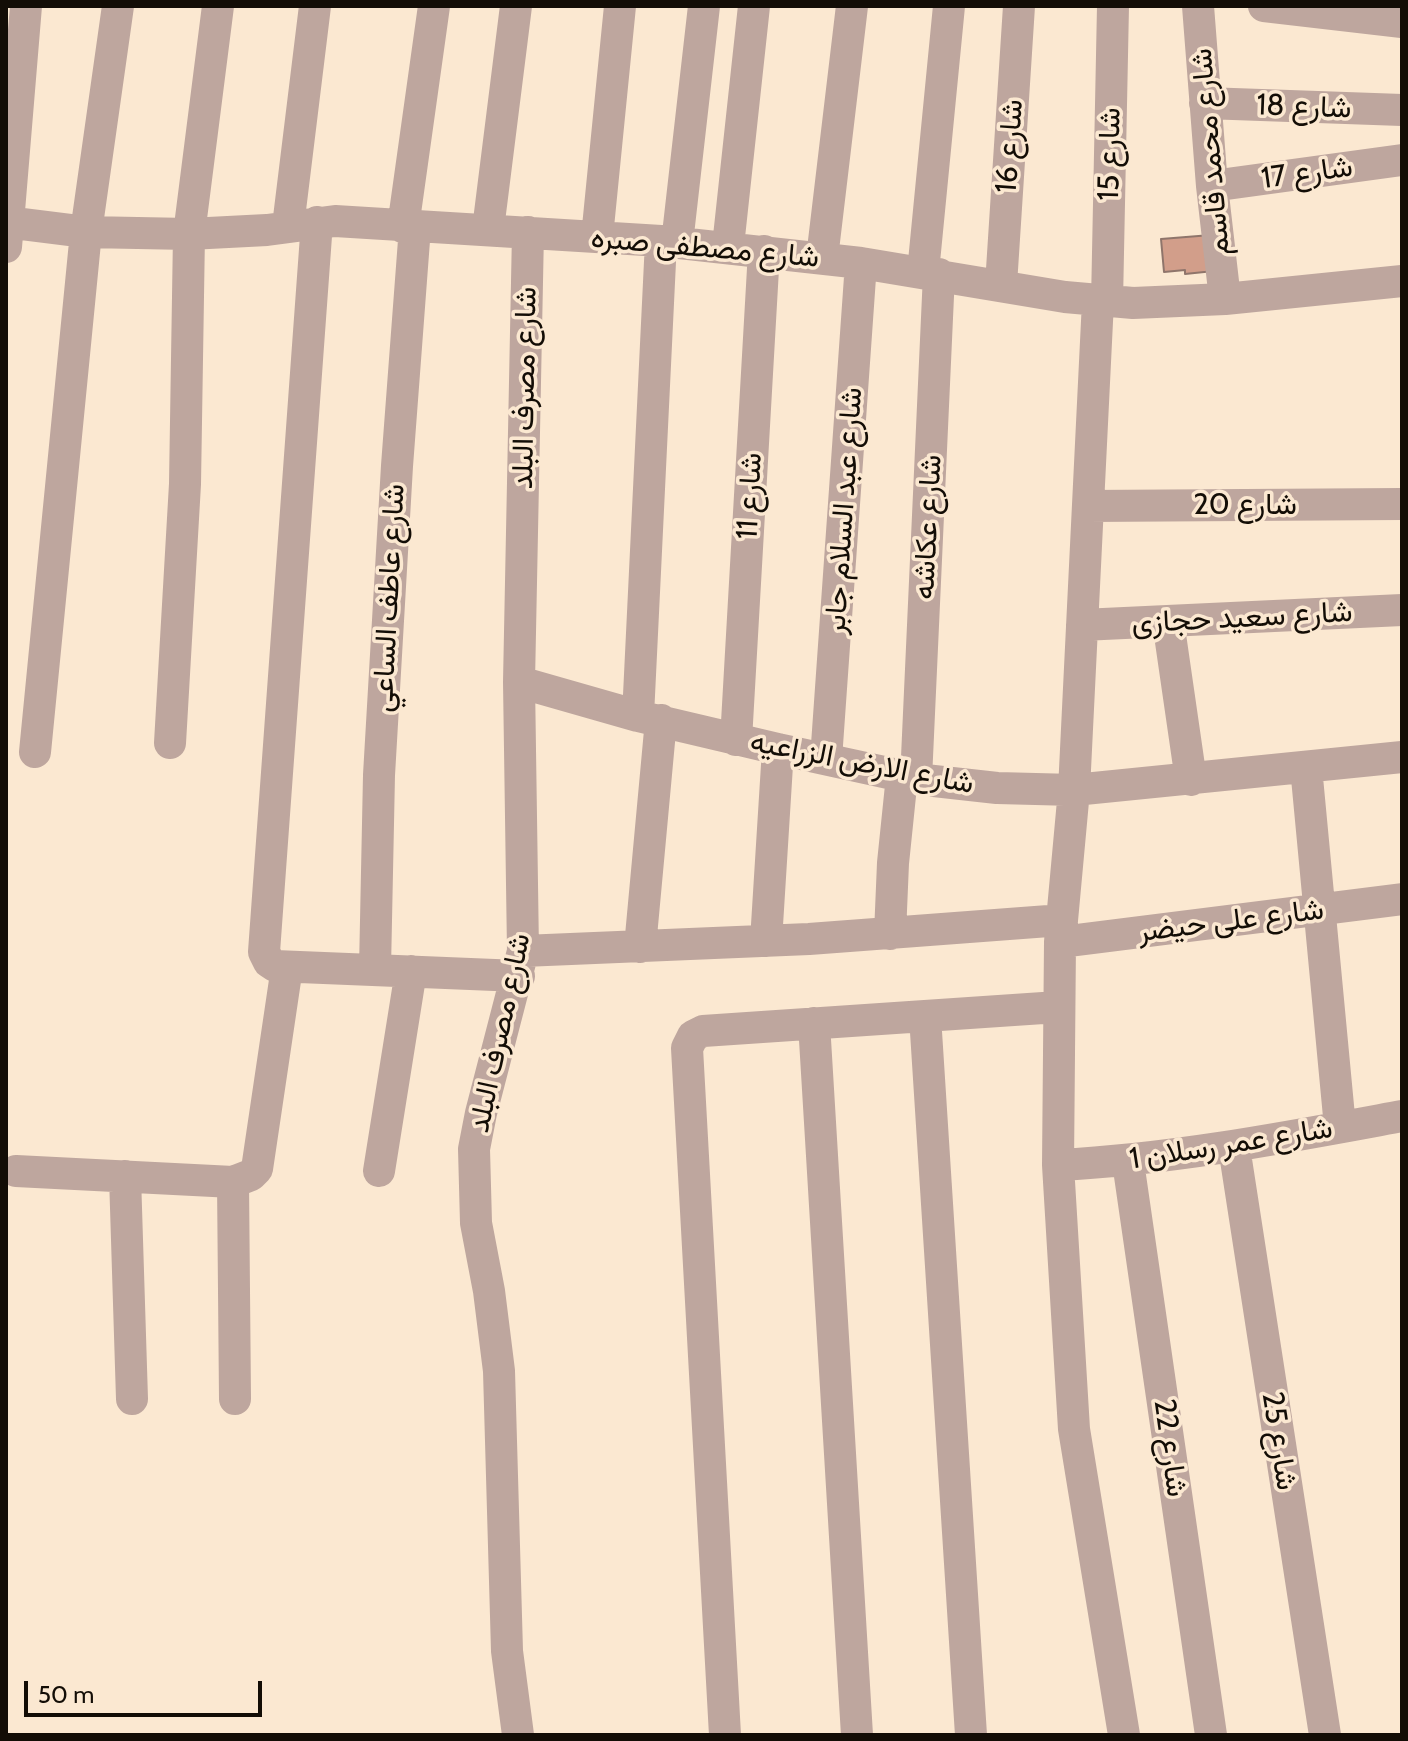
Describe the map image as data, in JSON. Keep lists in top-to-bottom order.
{
  "streets": {
    "street": [
      "شارع 18",
      "شارع 16",
      "شارع محمد قاسم",
      "شارع 15",
      "شارع 17",
      "شارع مصطفى صبره",
      "شارع مصرف البلد",
      "شارع 11",
      "شارع 20",
      "شارع عبد السلام جابر",
      "شارع عكاشه",
      "شارع عاطف الساعي",
      "شارع سعيد حجازى",
      "شارع الارض الزراعيه",
      "شارع على حيضر",
      "شارع عمر رسلان 1",
      "شارع 25",
      "شارع 22"
    ]
  },
  "crossings": [
    ["شارع 18", "شارع محمد قاسم"],
    ["شارع 16", "شارع مصطفى صبره"],
    ["شارع محمد قاسم", "شارع 17"],
    ["شارع محمد قاسم", "شارع مصطفى صبره"],
    ["شارع 15", "شارع مصطفى صبره"],
    ["شارع 15", "شارع 20"],
    ["شارع 15", "شارع سعيد حجازى"],
    ["شارع 15", "شارع الارض الزراعيه"],
    ["شارع 15", "شارع على حيضر"],
    ["شارع 15", "شارع عمر رسلان 1"],
    ["شارع مصطفى صبره", "شارع مصرف البلد"],
    ["شارع مصطفى صبره", "شارع 11"],
    ["شارع مصطفى صبره", "شارع عبد السلام جابر"],
    ["شارع مصطفى صبره", "شارع عكاشه"],
    ["شارع مصطفى صبره", "شارع عاطف الساعي"],
    ["شارع مصرف البلد", "شارع الارض الزراعيه"],
    ["شارع مصرف البلد", "شارع على حيضر"],
    ["شارع 11", "شارع الارض الزراعيه"],
    ["شارع عبد السلام جابر", "شارع الارض الزراعيه"],
    ["شارع عكاشه", "شارع الارض الزراعيه"],
    ["شارع عكاشه", "شارع على حيضر"],
    ["شارع عاطف الساعي", "شارع على حيضر"],
    ["شارع عمر رسلان 1", "شارع 25"],
    ["شارع عمر رسلان 1", "شارع 22"]
  ],
  "scale_bar": "50 m"
}
